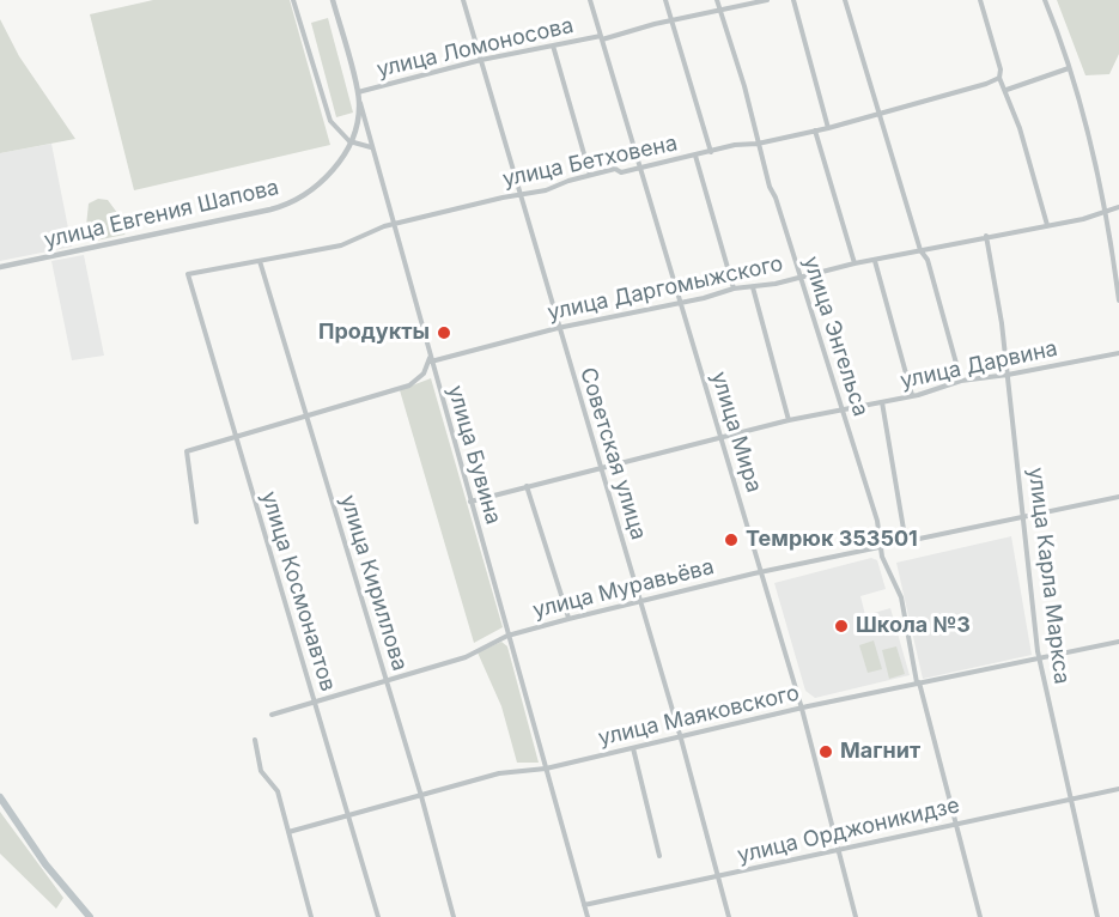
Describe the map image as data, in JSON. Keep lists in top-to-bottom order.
{
  "streets": {
    "street": [
      "улица Ломоносова",
      "улица Бетховена",
      "улица Евгения Шапова",
      "улица Даргомыжского",
      "улица Энгельса",
      "улица Дарвина",
      "улица Мира",
      "Советская улица",
      "улица Бувина",
      "улица Карла Маркса",
      "улица Кириллова",
      "улица Муравьёва",
      "улица Космонавтов",
      "улица Маяковского",
      "улица Орджоникидзе"
    ]
  },
  "crossings": [
    ["улица Ломоносова", "улица Энгельса"],
    ["улица Ломоносова", "улица Мира"],
    ["улица Ломоносова", "Советская улица"],
    ["улица Ломоносова", "улица Бувина"],
    ["улица Бетховена", "улица Энгельса"],
    ["улица Бетховена", "улица Мира"],
    ["улица Бетховена", "Советская улица"],
    ["улица Бетховена", "улица Бувина"],
    ["улица Бетховена", "улица Кириллова"],
    ["улица Бетховена", "улица Космонавтов"],
    ["улица Евгения Шапова", "улица Бувина"],
    ["улица Даргомыжского", "улица Энгельса"],
    ["улица Даргомыжского", "улица Мира"],
    ["улица Даргомыжского", "Советская улица"],
    ["улица Даргомыжского", "улица Бувина"],
    ["улица Даргомыжского", "улица Карла Маркса"],
    ["улица Энгельса", "улица Дарвина"],
    ["улица Энгельса", "улица Муравьёва"],
    ["улица Энгельса", "улица Маяковского"],
    ["улица Энгельса", "улица Орджоникидзе"],
    ["улица Дарвина", "улица Мира"],
    ["улица Дарвина", "Советская улица"],
    ["улица Дарвина", "улица Бувина"],
    ["улица Дарвина", "улица Карла Маркса"],
    ["улица Мира", "улица Муравьёва"],
    ["улица Мира", "улица Маяковского"],
    ["улица Мира", "улица Орджоникидзе"],
    ["Советская улица", "улица Муравьёва"],
    ["Советская улица", "улица Маяковского"],
    ["Советская улица", "улица Орджоникидзе"],
    ["улица Бувина", "улица Муравьёва"],
    ["улица Бувина", "улица Маяковского"],
    ["улица Бувина", "улица Орджоникидзе"],
    ["улица Карла Маркса", "улица Муравьёва"],
    ["улица Карла Маркса", "улица Маяковского"],
    ["улица Карла Маркса", "улица Орджоникидзе"],
    ["улица Кириллова", "улица Муравьёва"],
    ["улица Кириллова", "улица Маяковского"],
    ["улица Муравьёва", "улица Космонавтов"],
    ["улица Космонавтов", "улица Маяковского"]
  ],
  "places": [
    "Продукты",
    "Темрюк 353501",
    "Школа №3",
    "Магнит"
  ]
}
